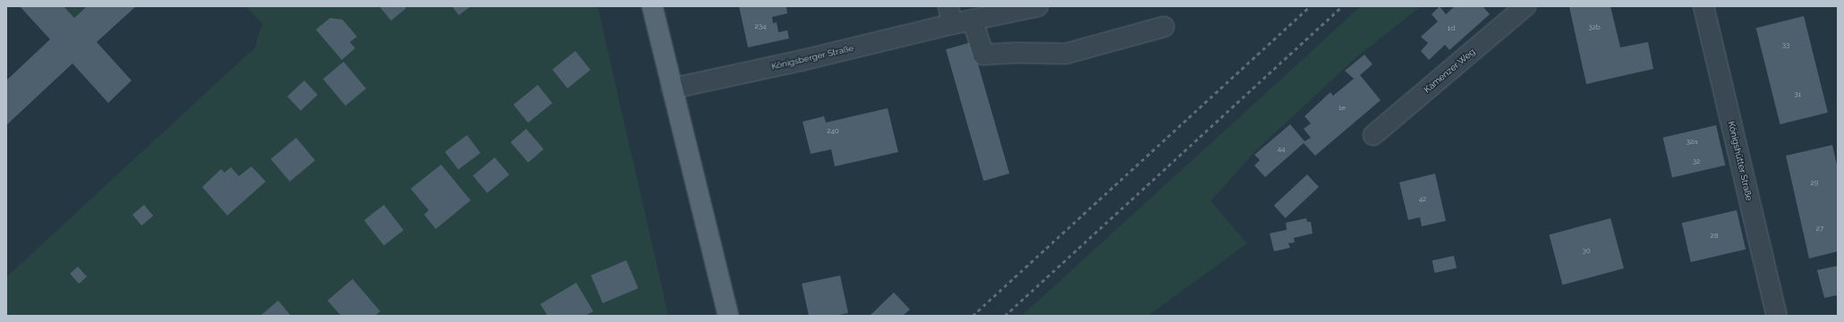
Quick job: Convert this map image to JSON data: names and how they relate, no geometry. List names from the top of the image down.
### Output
{
  "streets": {
    "street": ["Königsberger Straße", "Kamenzer Weg", "Königshütter Straße"]
  },
  "house_numbers": [
    "234",
    "32b",
    "1d",
    "33",
    "31",
    "1e",
    "240",
    "32a",
    "44",
    "32",
    "29",
    "42",
    "27",
    "28",
    "30"
  ]
}
